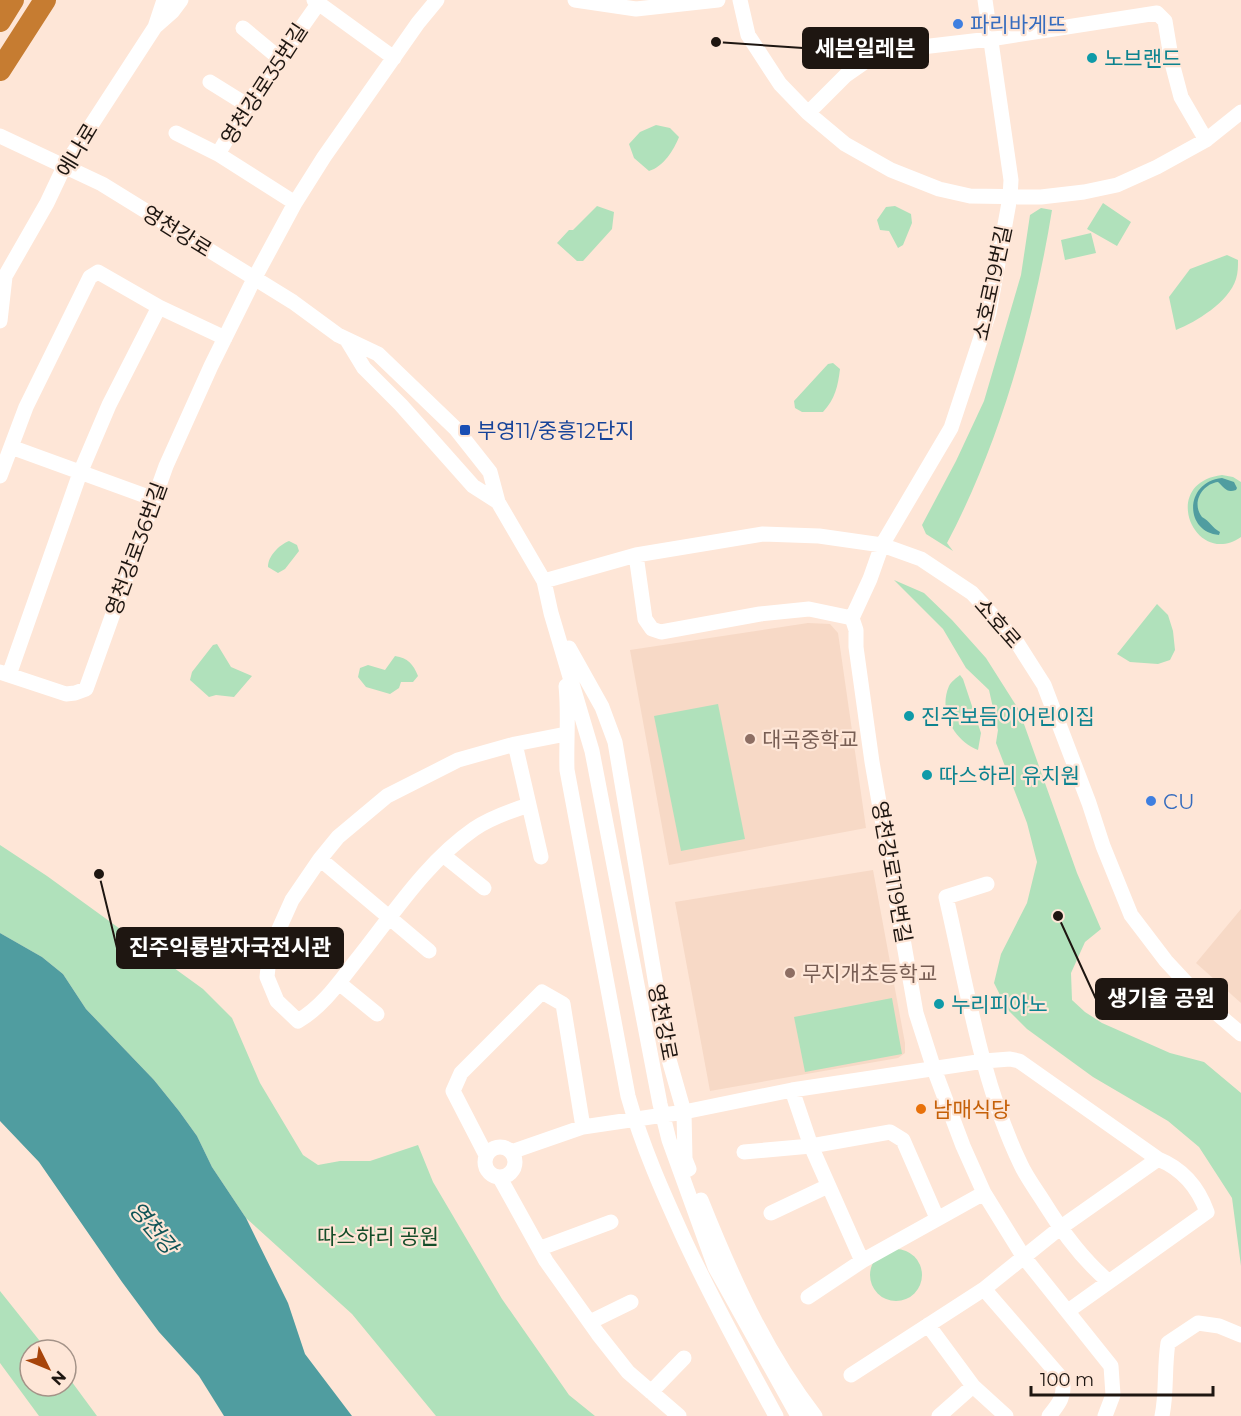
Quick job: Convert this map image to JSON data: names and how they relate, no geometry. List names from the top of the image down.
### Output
{
  "streets": {
    "street": [
      "영천강로35번길",
      "에나로",
      "영천강로",
      "소호로19번길",
      "영천강로36번길",
      "소호로",
      "영천강로119번길"
    ]
  },
  "crossings": [
    ["에나로", "영천강로"],
    ["영천강로", "영천강로36번길"],
    ["영천강로", "소호로"],
    ["소호로19번길", "소호로"]
  ],
  "water": ["영천강"],
  "parks": ["따스하리 공원"],
  "places": {
    "other": [
      "파리바게뜨",
      "세븐일레븐",
      "노브랜드",
      "진주보듬이어린이집",
      "대곡중학교",
      "따스하리 유치원",
      "CU",
      "진주익룡발자국전시관",
      "생기율 공원",
      "무지개초등학교",
      "누리피아노",
      "남매식당"
    ],
    "transit": ["부영11/중흥12단지"]
  },
  "scale_bar": "100 m",
  "north": "bottom right"
}
